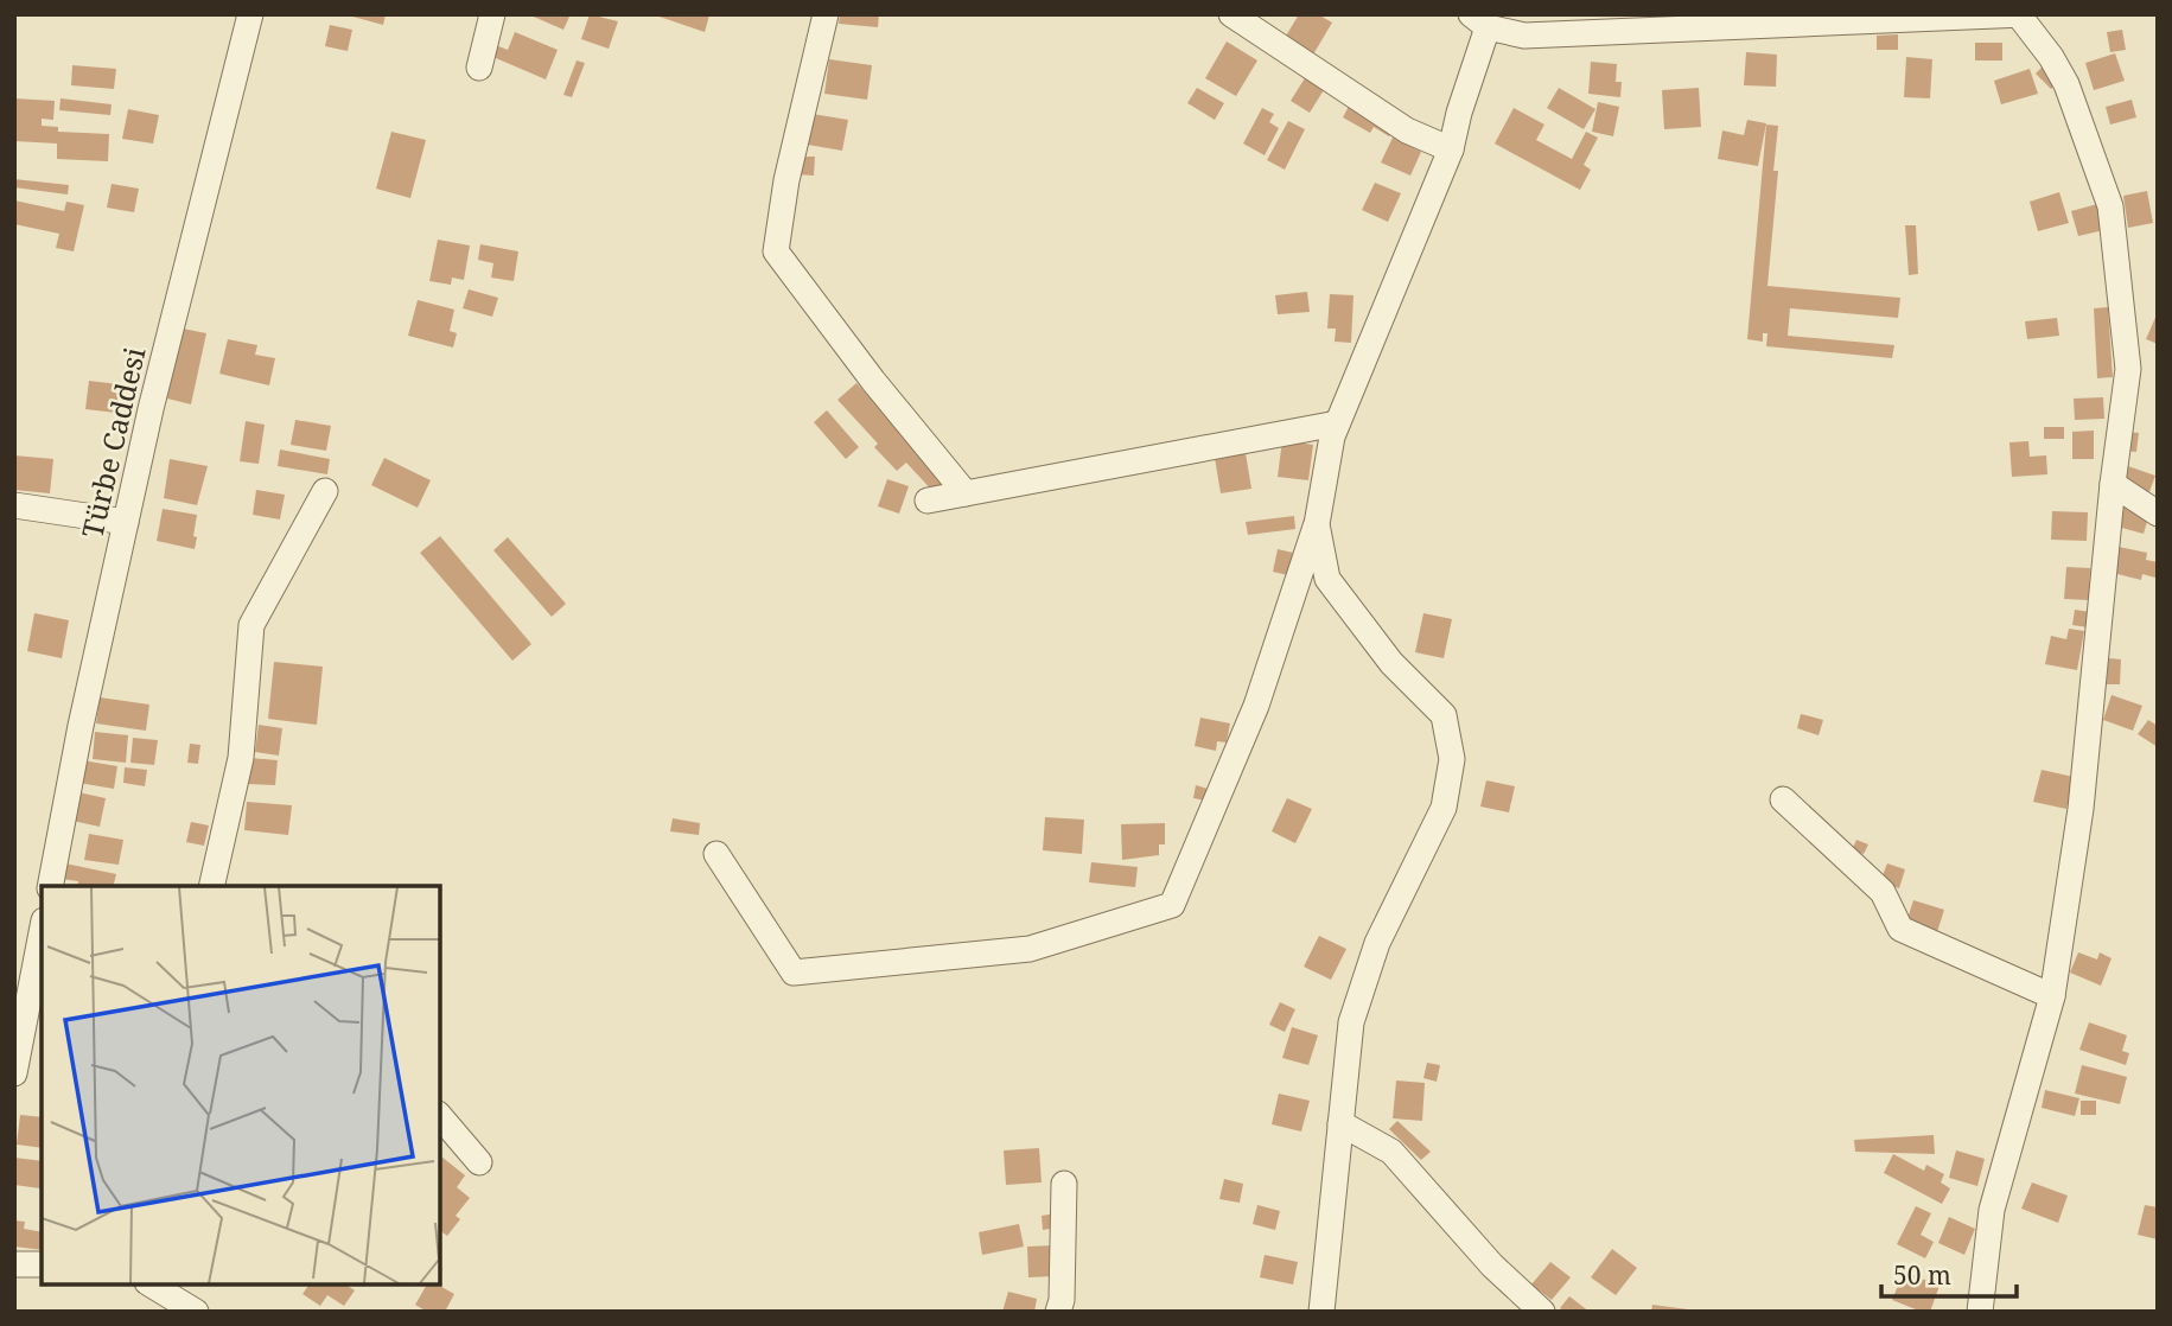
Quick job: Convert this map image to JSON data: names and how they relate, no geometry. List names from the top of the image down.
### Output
{
  "streets": {
    "street": ["Türbe Caddesi"]
  },
  "scale_bar": "50 m"
}
